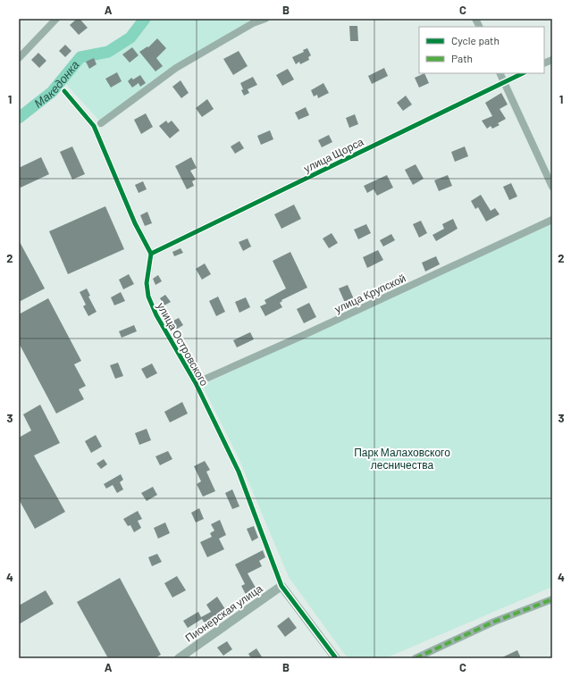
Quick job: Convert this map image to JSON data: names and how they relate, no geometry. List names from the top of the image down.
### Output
{
  "streets": {
    "street": [
      "улица Щорса",
      "улица Крупской",
      "улица Островского",
      "Пионерская улица"
    ]
  },
  "crossings": [
    ["улица Щорса", "улица Островского"],
    ["улица Крупской", "улица Островского"],
    ["улица Островского", "Пионерская улица"]
  ],
  "water": ["Македонка"],
  "parks": ["Парк Малаховского лесничества"],
  "legend": ["Cycle path", "Path"],
  "grid": {
    "columns": ["A", "B", "C"],
    "rows": [
      "1",
      "2",
      "3",
      "4"
    ]
  }
}
